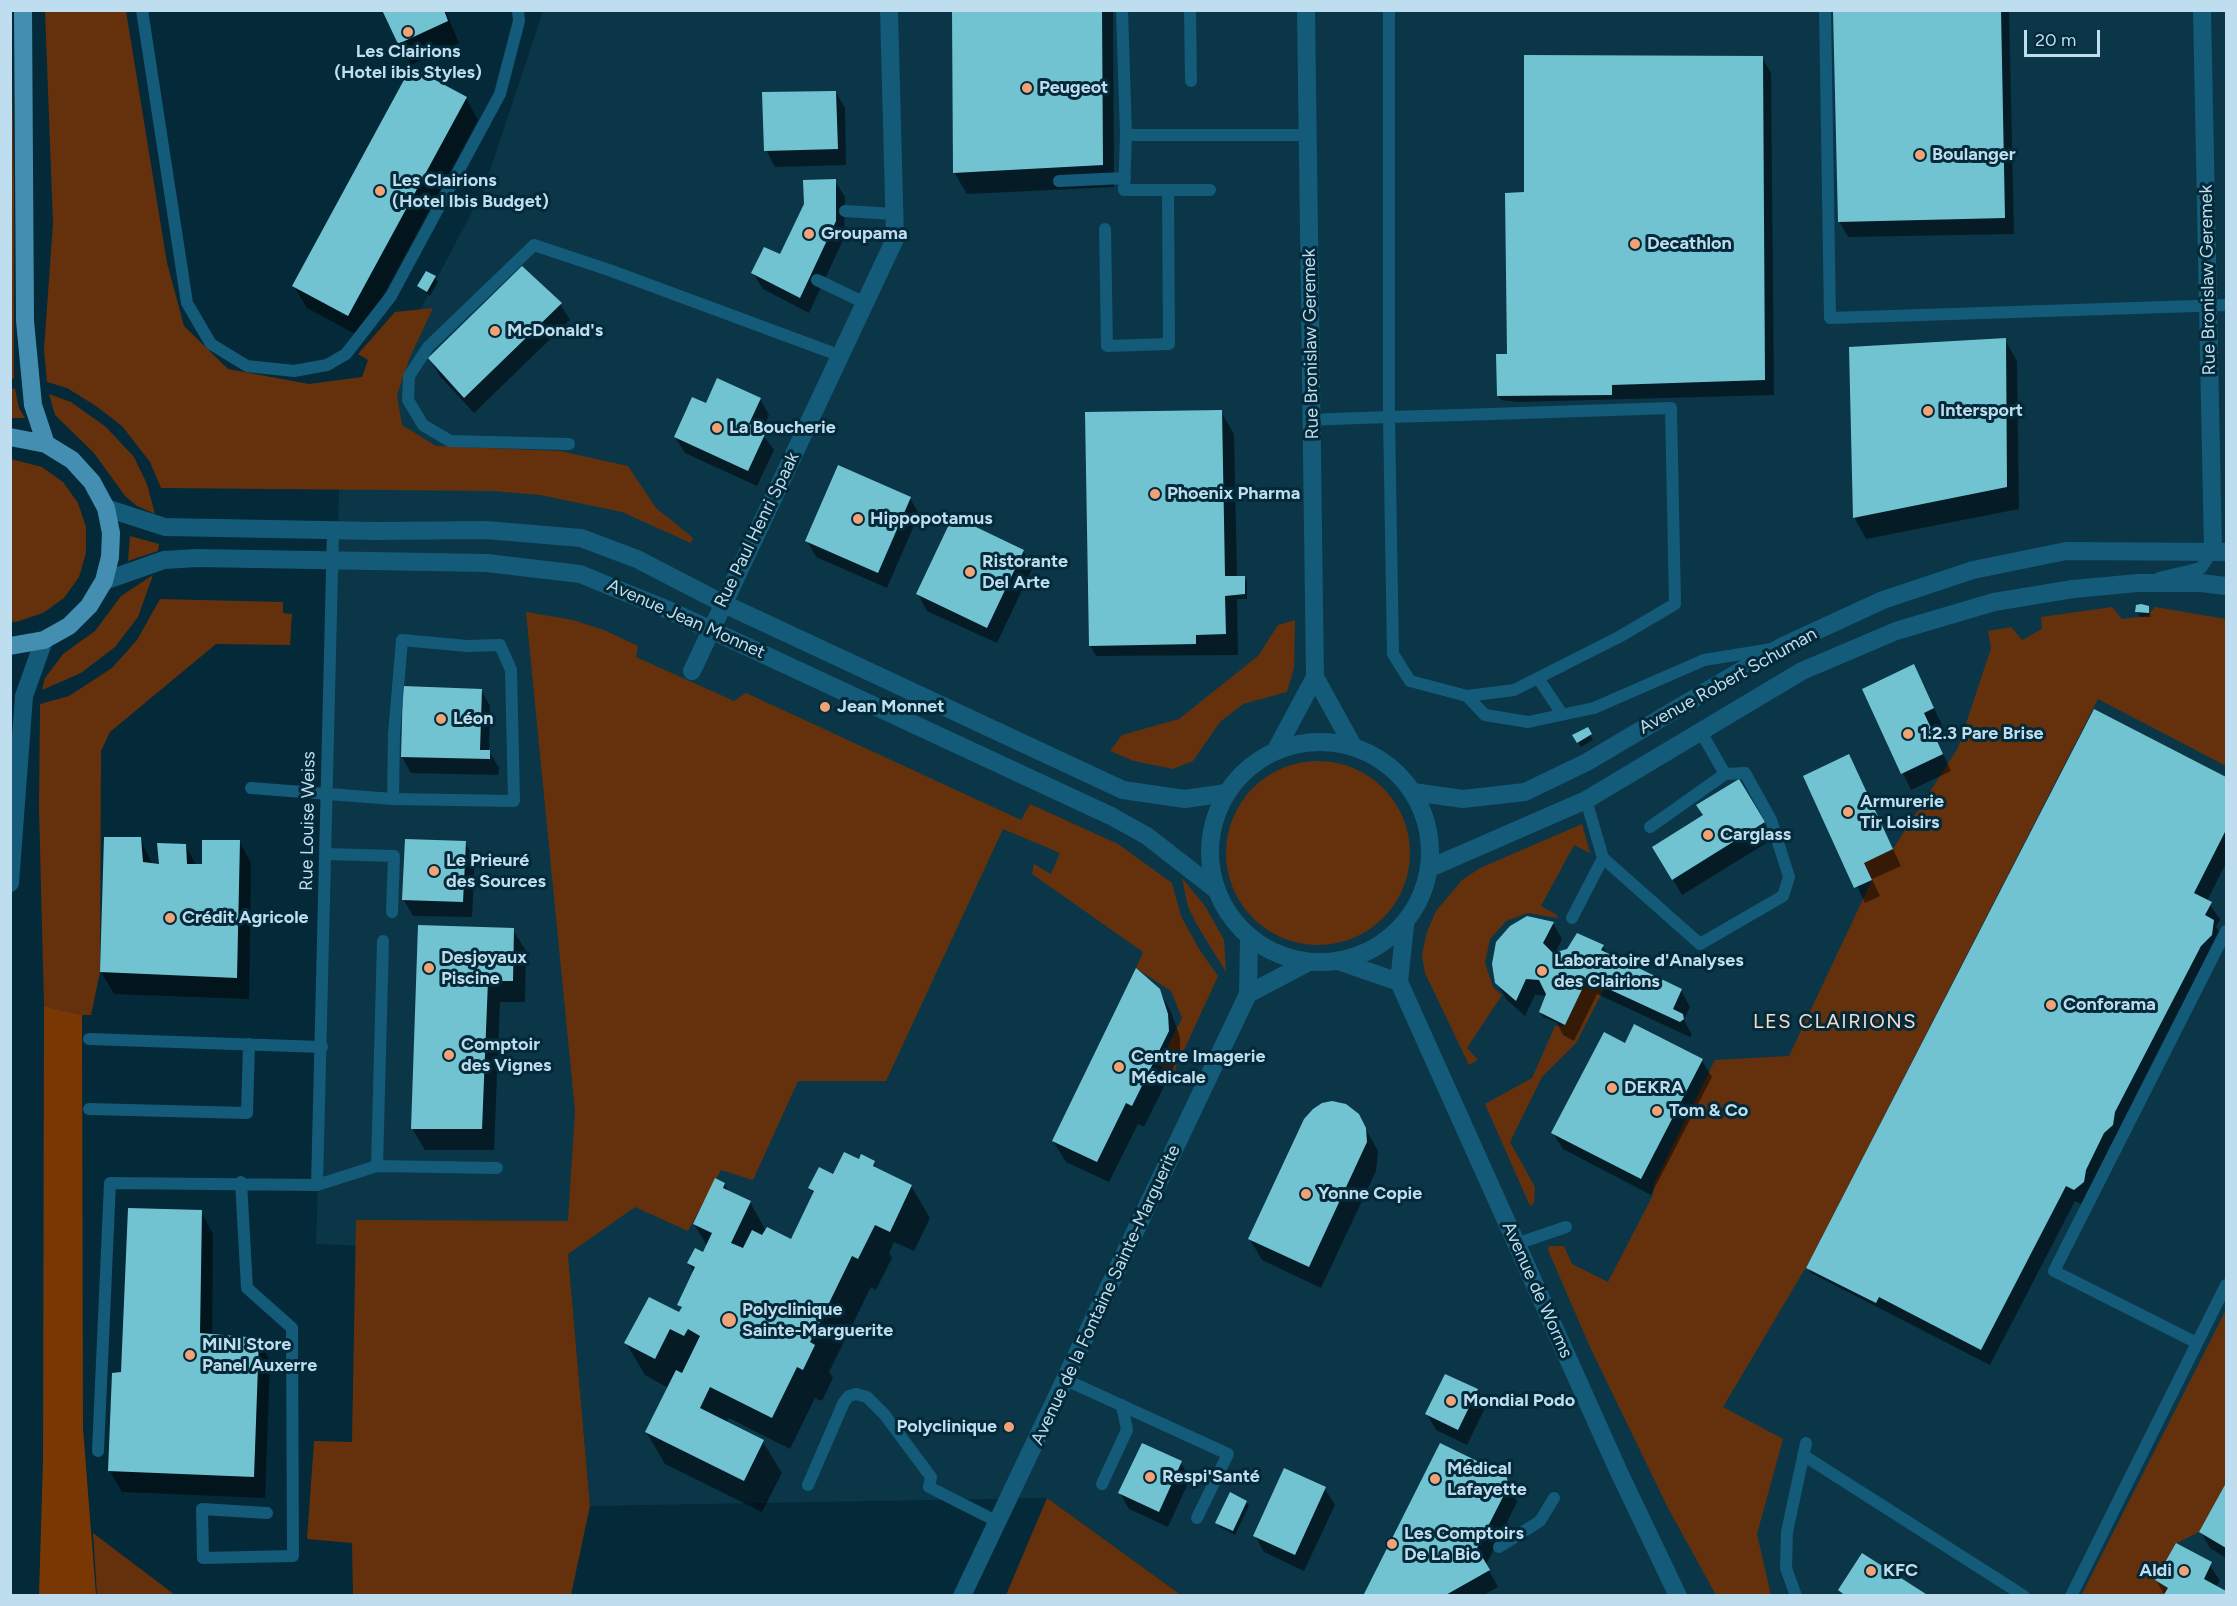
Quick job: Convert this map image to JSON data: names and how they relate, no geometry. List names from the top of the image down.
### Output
{
  "streets": {
    "street": [
      "Rue Bronislaw Geremek",
      "Rue Paul Henri Spaak",
      "Avenue Jean Monnet",
      "Avenue Robert Schuman",
      "Avenue de Worms",
      "Avenue de la Fontaine Sainte-Marguerite"
    ],
    "lane": ["Rue Louise Weiss"]
  },
  "crossings": [
    ["Rue Bronislaw Geremek", "Avenue Robert Schuman"],
    ["Rue Paul Henri Spaak", "Avenue Jean Monnet"],
    ["Avenue Jean Monnet", "Rue Louise Weiss"]
  ],
  "districts": ["LES CLAIRIONS"],
  "places": [
    "Les Clairions (Hotel ibis Styles)",
    "Peugeot",
    "Boulanger",
    "Les Clairions (Hotel Ibis Budget)",
    "Groupama",
    "Decathlon",
    "McDonald's",
    "Intersport",
    "La Boucherie",
    "Phoenix Pharma",
    "Hippopotamus",
    "Ristorante Del Arte",
    "Jean Monnet",
    "Léon",
    "1.2.3 Pare Brise",
    "Armurerie Tir Loisirs",
    "Carglass",
    "Le Prieuré des Sources",
    "Crédit Agricole",
    "Desjoyaux Piscine",
    "Laboratoire d'Analyses des Clairions",
    "Conforama",
    "Comptoir des Vignes",
    "Centre Imagerie Médicale",
    "DEKRA",
    "Tom & Co",
    "Yonne Copie",
    "Polyclinique Sainte-Marguerite",
    "MINI Store Panel Auxerre",
    "Mondial Podo",
    "Polyclinique",
    "Respi'Santé",
    "Médical Lafayette",
    "Les Comptoirs De La Bio",
    "KFC",
    "Aldi"
  ],
  "scale_bar": "20 m"
}
